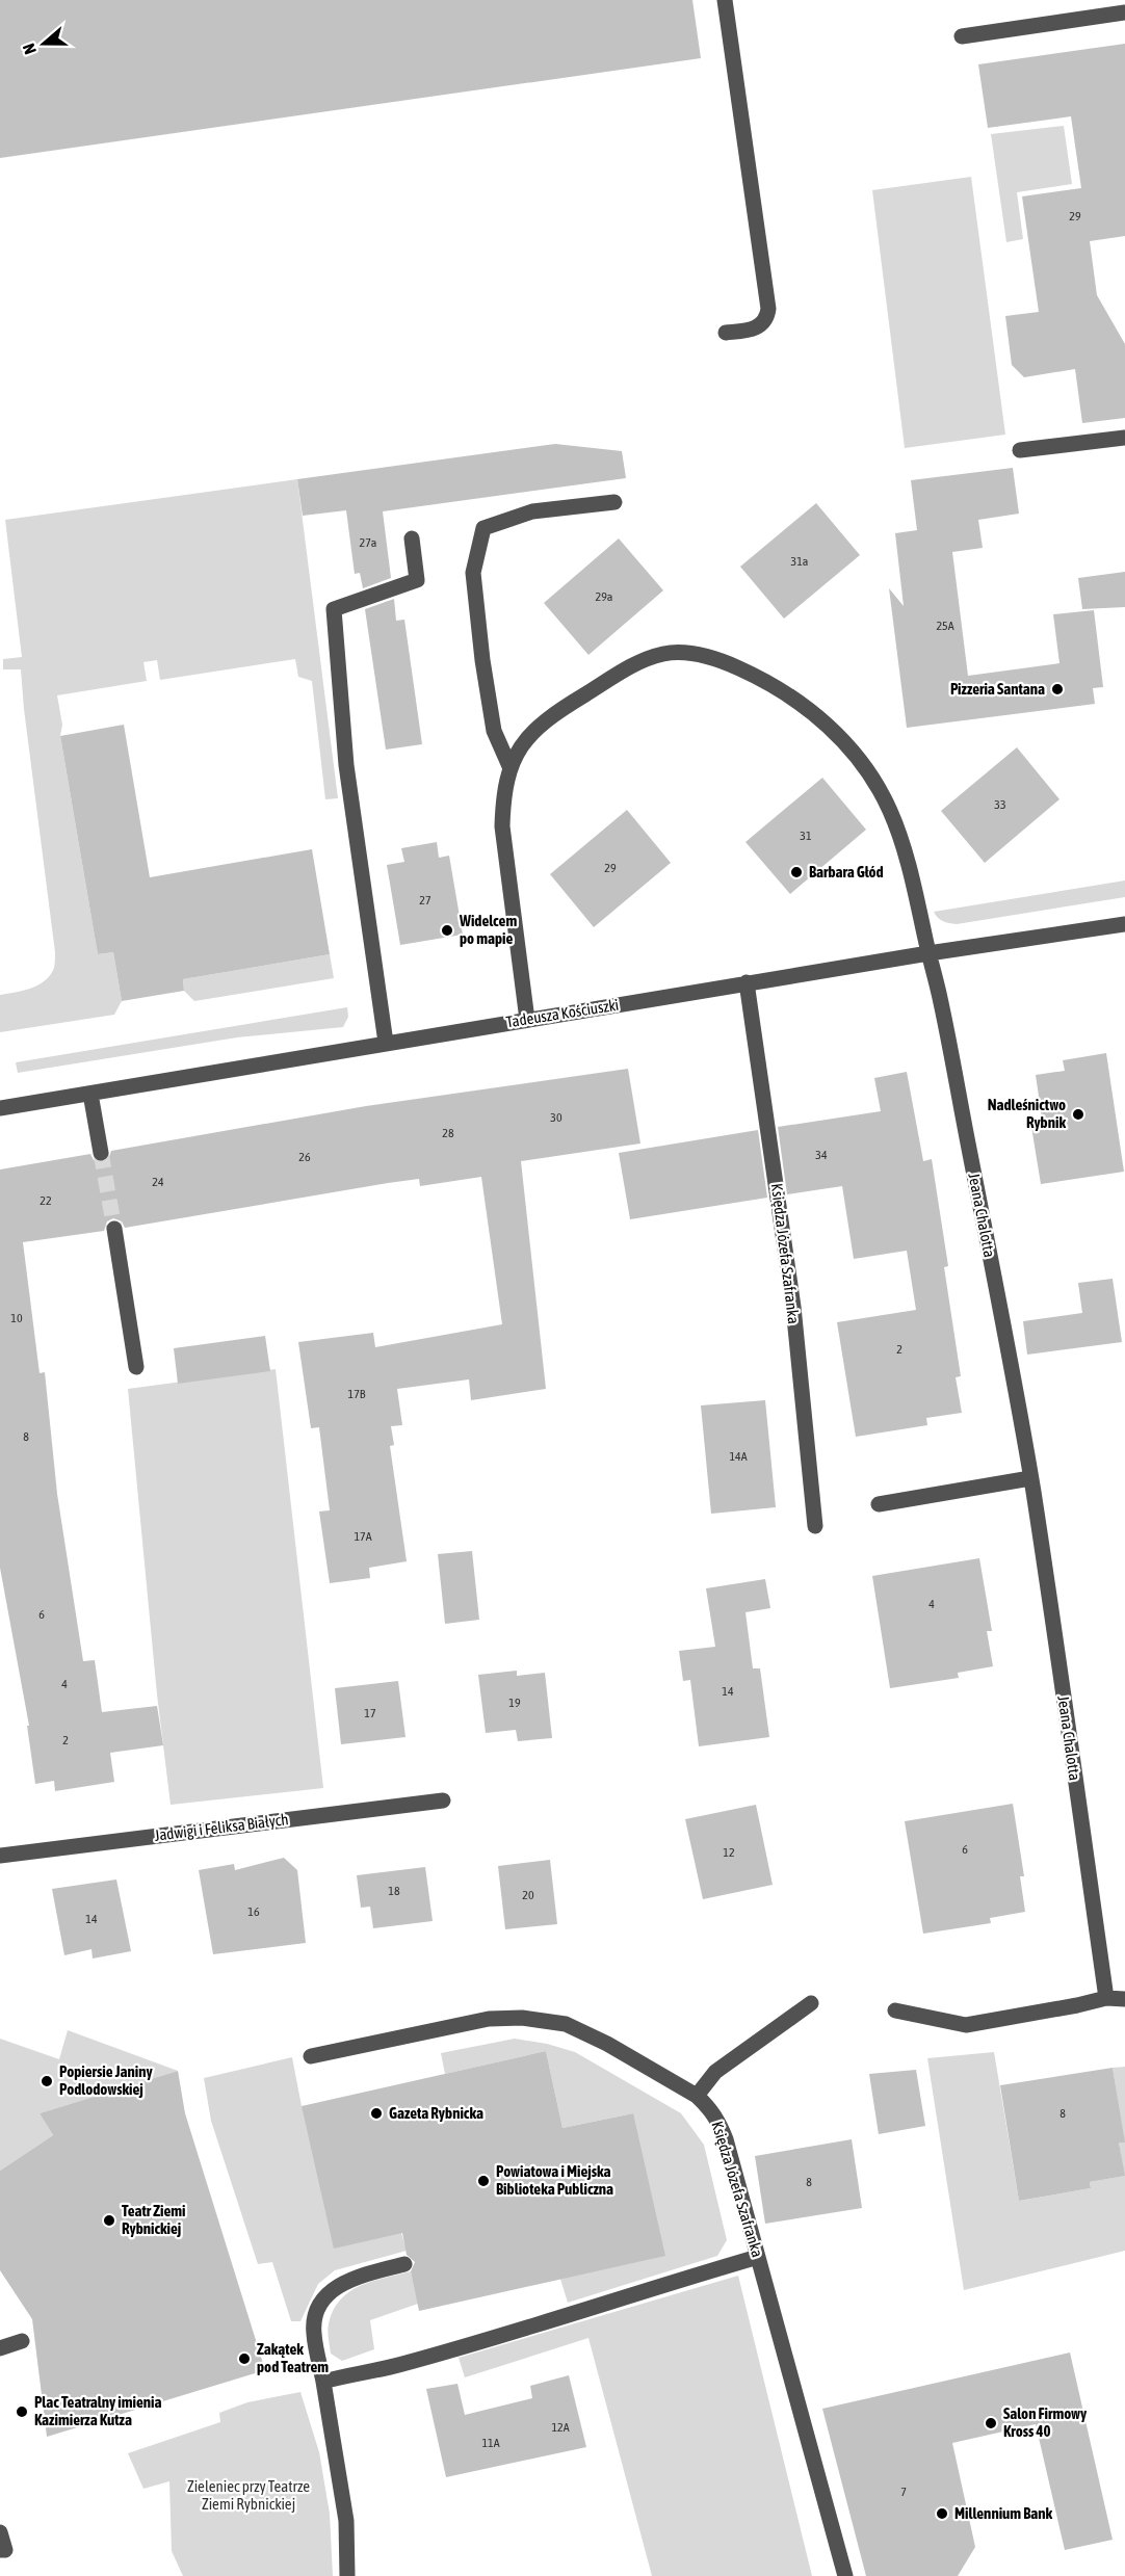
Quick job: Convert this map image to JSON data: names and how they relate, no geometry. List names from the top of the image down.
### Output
{
  "streets": {
    "street": [
      "Tadeusza Kościuszki",
      "Jeana Chalotta",
      "Księdza Józefa Szafranka",
      "Jadwigi i Feliksa Białych"
    ]
  },
  "crossings": [
    ["Tadeusza Kościuszki", "Jeana Chalotta"],
    ["Tadeusza Kościuszki", "Księdza Józefa Szafranka"]
  ],
  "parks": ["Zieleniec przy Teatrze Ziemi Rybnickiej"],
  "places": [
    "Pizzeria Santana",
    "Barbara Głód",
    "Widelcem po mapie",
    "Nadleśnictwo Rybnik",
    "Popiersie Janiny Podlodowskiej",
    "Gazeta Rybnicka",
    "Powiatowa i Miejska Biblioteka Publiczna",
    "Teatr Ziemi Rybnickiej",
    "Zakątek pod Teatrem",
    "Plac Teatralny imienia Kazimierza Kutza",
    "Salon Firmowy Kross 40",
    "Millennium Bank"
  ],
  "house_numbers": [
    "29",
    "27a",
    "31a",
    "29a",
    "25A",
    "33",
    "31",
    "29",
    "27",
    "30",
    "28",
    "34",
    "26",
    "24",
    "22",
    "10",
    "2",
    "17B",
    "8",
    "14A",
    "17A",
    "4",
    "6",
    "4",
    "14",
    "19",
    "17",
    "2",
    "6",
    "12",
    "18",
    "20",
    "16",
    "14",
    "8",
    "8",
    "12A",
    "11A",
    "7"
  ],
  "north": "left"
}
